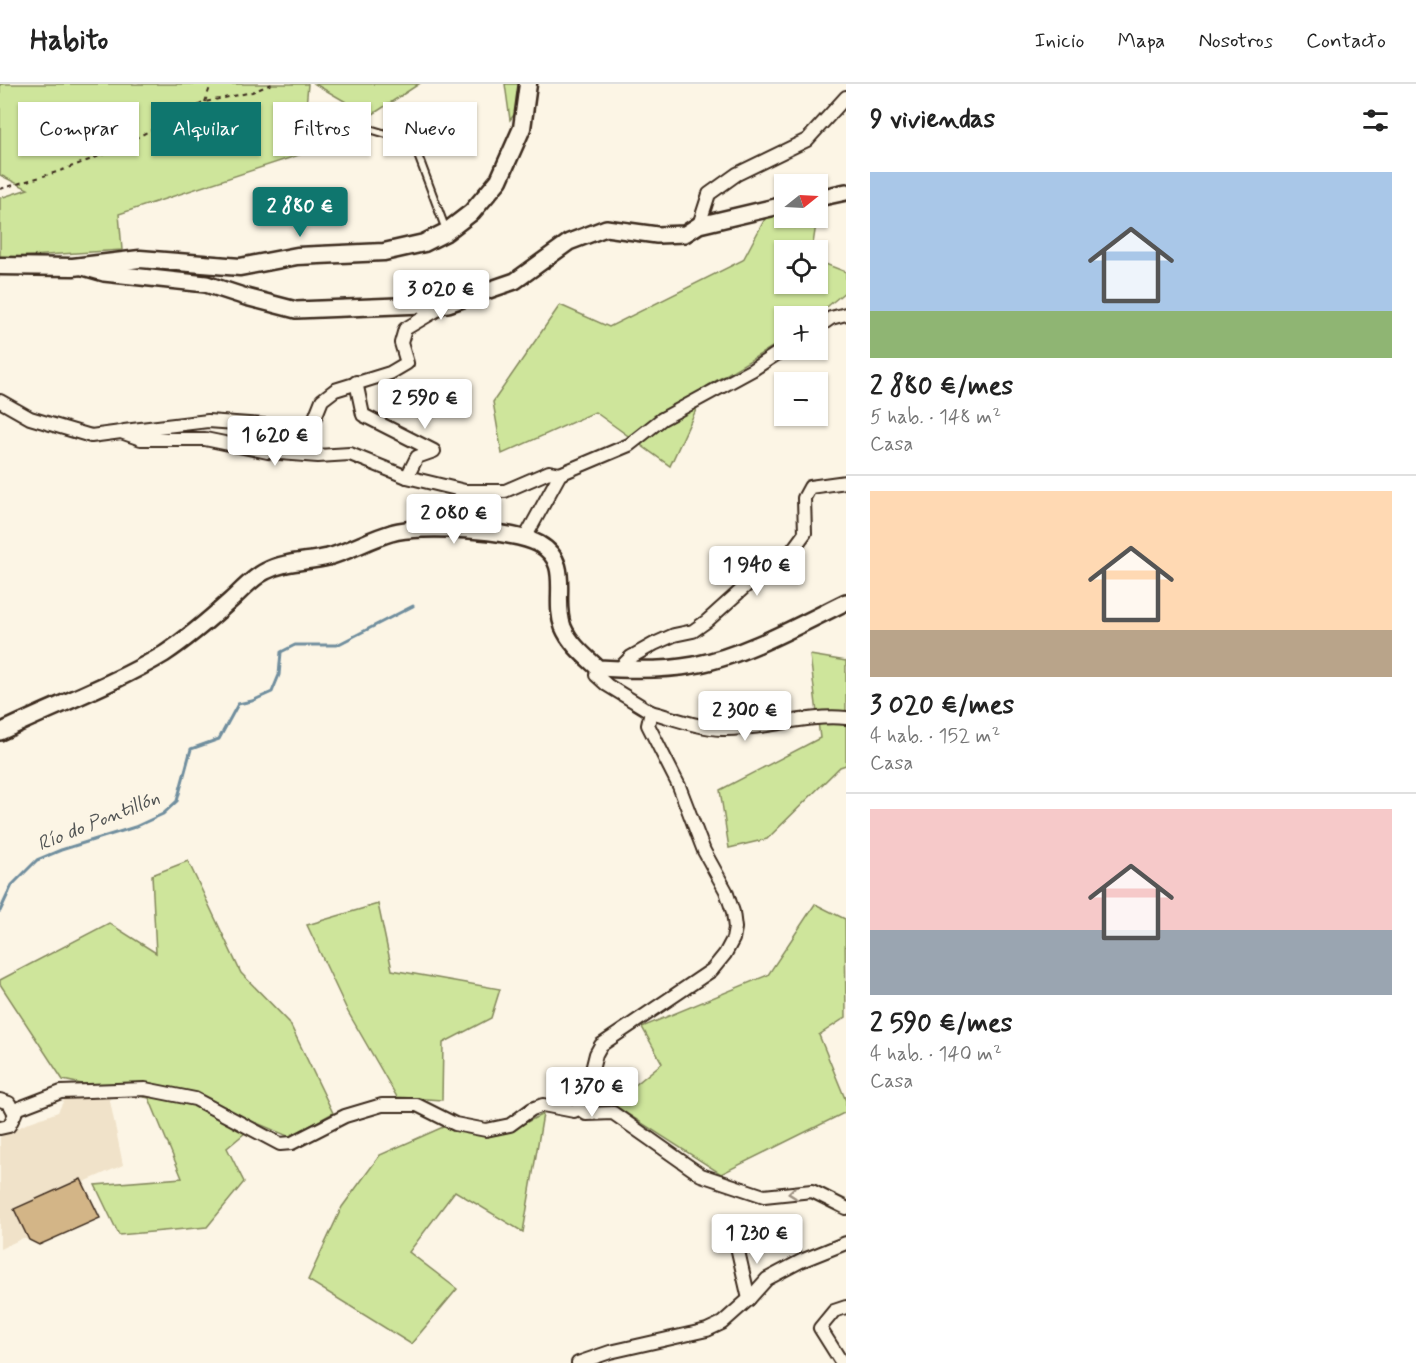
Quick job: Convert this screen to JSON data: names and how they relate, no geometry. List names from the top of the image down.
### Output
{
  "water": ["Río do Pontillón"],
  "north": "right",
  "page": {
    "header": "Habito",
    "nav": [
      "Inicio",
      "Mapa",
      "Nosotros",
      "Contacto"
    ],
    "heading": "9 viviendas",
    "chip": [
      "Comprar",
      "Alquilar",
      "Filtros",
      "Nuevo"
    ],
    "list": [
      {
        "name": "2 880 €/mes",
        "note": "5 hab. · 148 m² · Casa"
      },
      {
        "name": "3 020 €/mes",
        "note": "4 hab. · 152 m² · Casa"
      },
      {
        "name": "2 590 €/mes",
        "note": "4 hab. · 140 m² · Casa"
      }
    ],
    "map_buttons": ["+", "−"],
    "price": [
      "2 880 €",
      "3 020 €",
      "2 590 €",
      "1 620 €",
      "2 080 €",
      "1 940 €",
      "2 300 €",
      "1 370 €",
      "1 230 €"
    ]
  }
}
